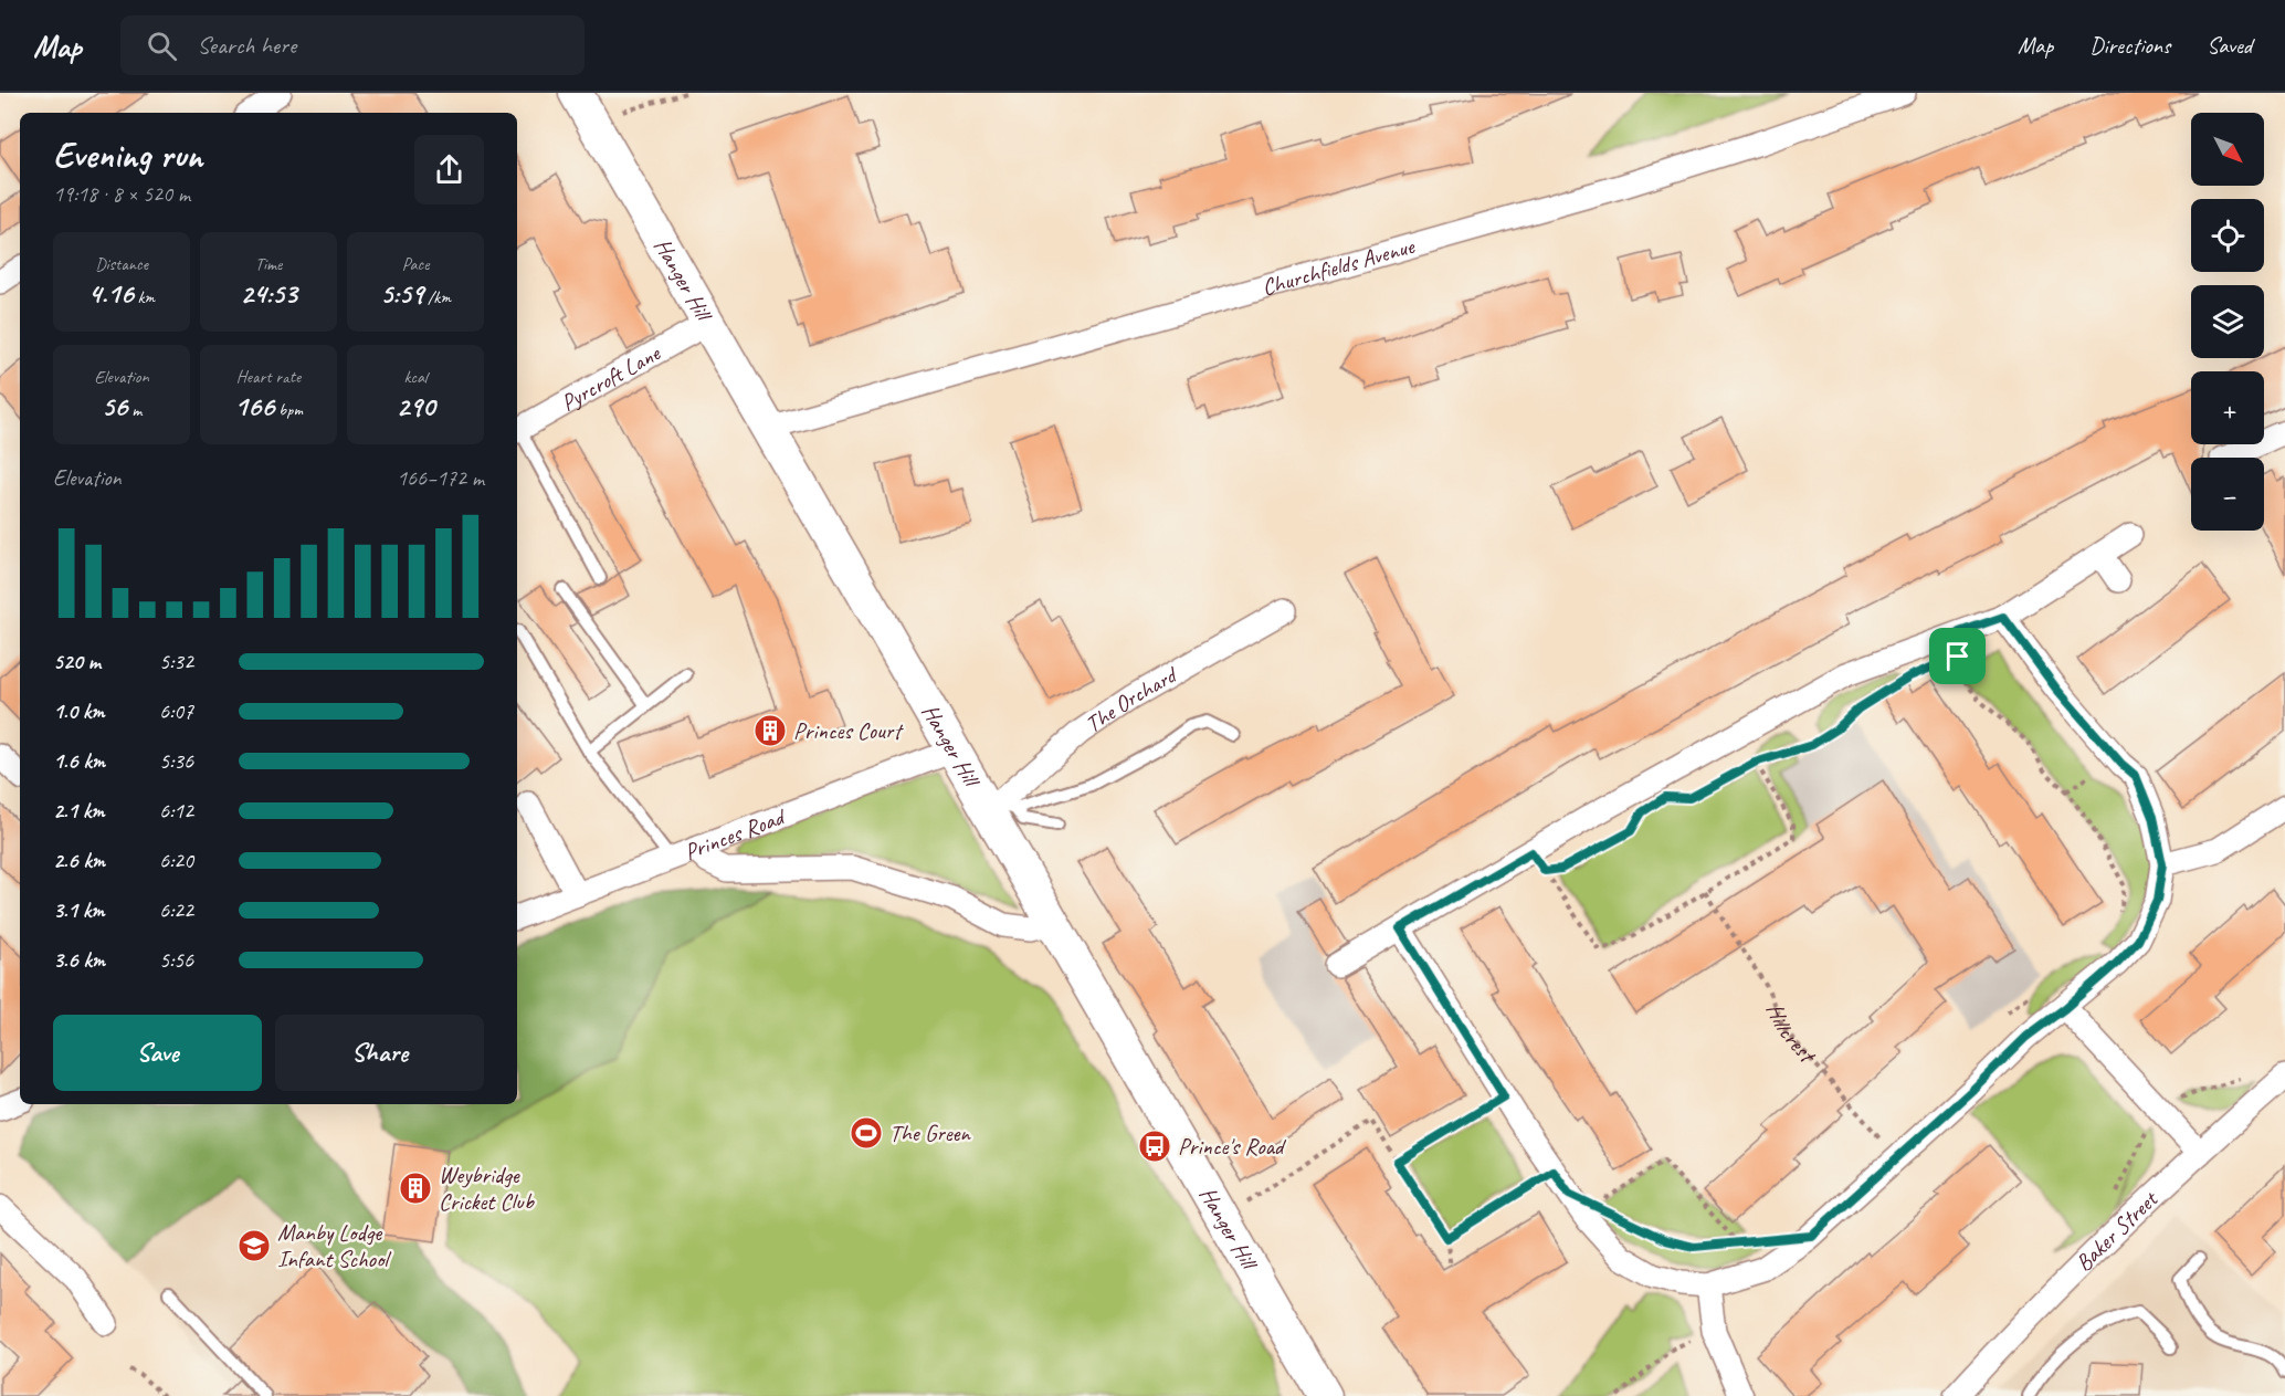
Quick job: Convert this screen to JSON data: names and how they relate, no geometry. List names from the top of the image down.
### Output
{
  "streets": {
    "main road": ["Hanger Hill"],
    "street": [
      "Churchfields Avenue",
      "Pyrcroft Lane",
      "The Orchard",
      "Princes Road",
      "Baker Street"
    ],
    "path": ["Hillcrest"]
  },
  "crossings": [
    ["Churchfields Avenue", "Hanger Hill"],
    ["Hanger Hill", "Pyrcroft Lane"],
    ["Hanger Hill", "The Orchard"],
    ["Hanger Hill", "Princes Road"]
  ],
  "places": {
    "building": ["Princes Court", "Weybridge Cricket Club"],
    "sports": ["The Green"],
    "bus stop": ["Prince's Road"],
    "school or university": ["Manby Lodge Infant School"]
  },
  "north": "bottom right",
  "page": {
    "header": "Map",
    "search": "Search here",
    "nav": ["Map", "Directions", "Saved"],
    "map_buttons": ["+", "−"],
    "heading": ["Evening run", "19:18 · 8 × 520 m"],
    "stats": [
      ["Distance", "4.16 km"],
      ["Time", "24:53"],
      ["Pace", "5:59 /km"],
      ["Elevation", "56 m"],
      ["Heart rate", "166 bpm"],
      ["kcal", "290"]
    ],
    "chart": ["Elevation", "166–172 m"],
    "list": [
      {
        "name": "520 m",
        "note": "5:32"
      },
      {
        "name": "1.0 km",
        "note": "6:07"
      },
      {
        "name": "1.6 km",
        "note": "5:36"
      },
      {
        "name": "2.1 km",
        "note": "6:12"
      },
      {
        "name": "2.6 km",
        "note": "6:20"
      },
      {
        "name": "3.1 km",
        "note": "6:22"
      },
      {
        "name": "3.6 km",
        "note": "5:56"
      }
    ],
    "buttons": ["Save", "Share"]
  }
}
